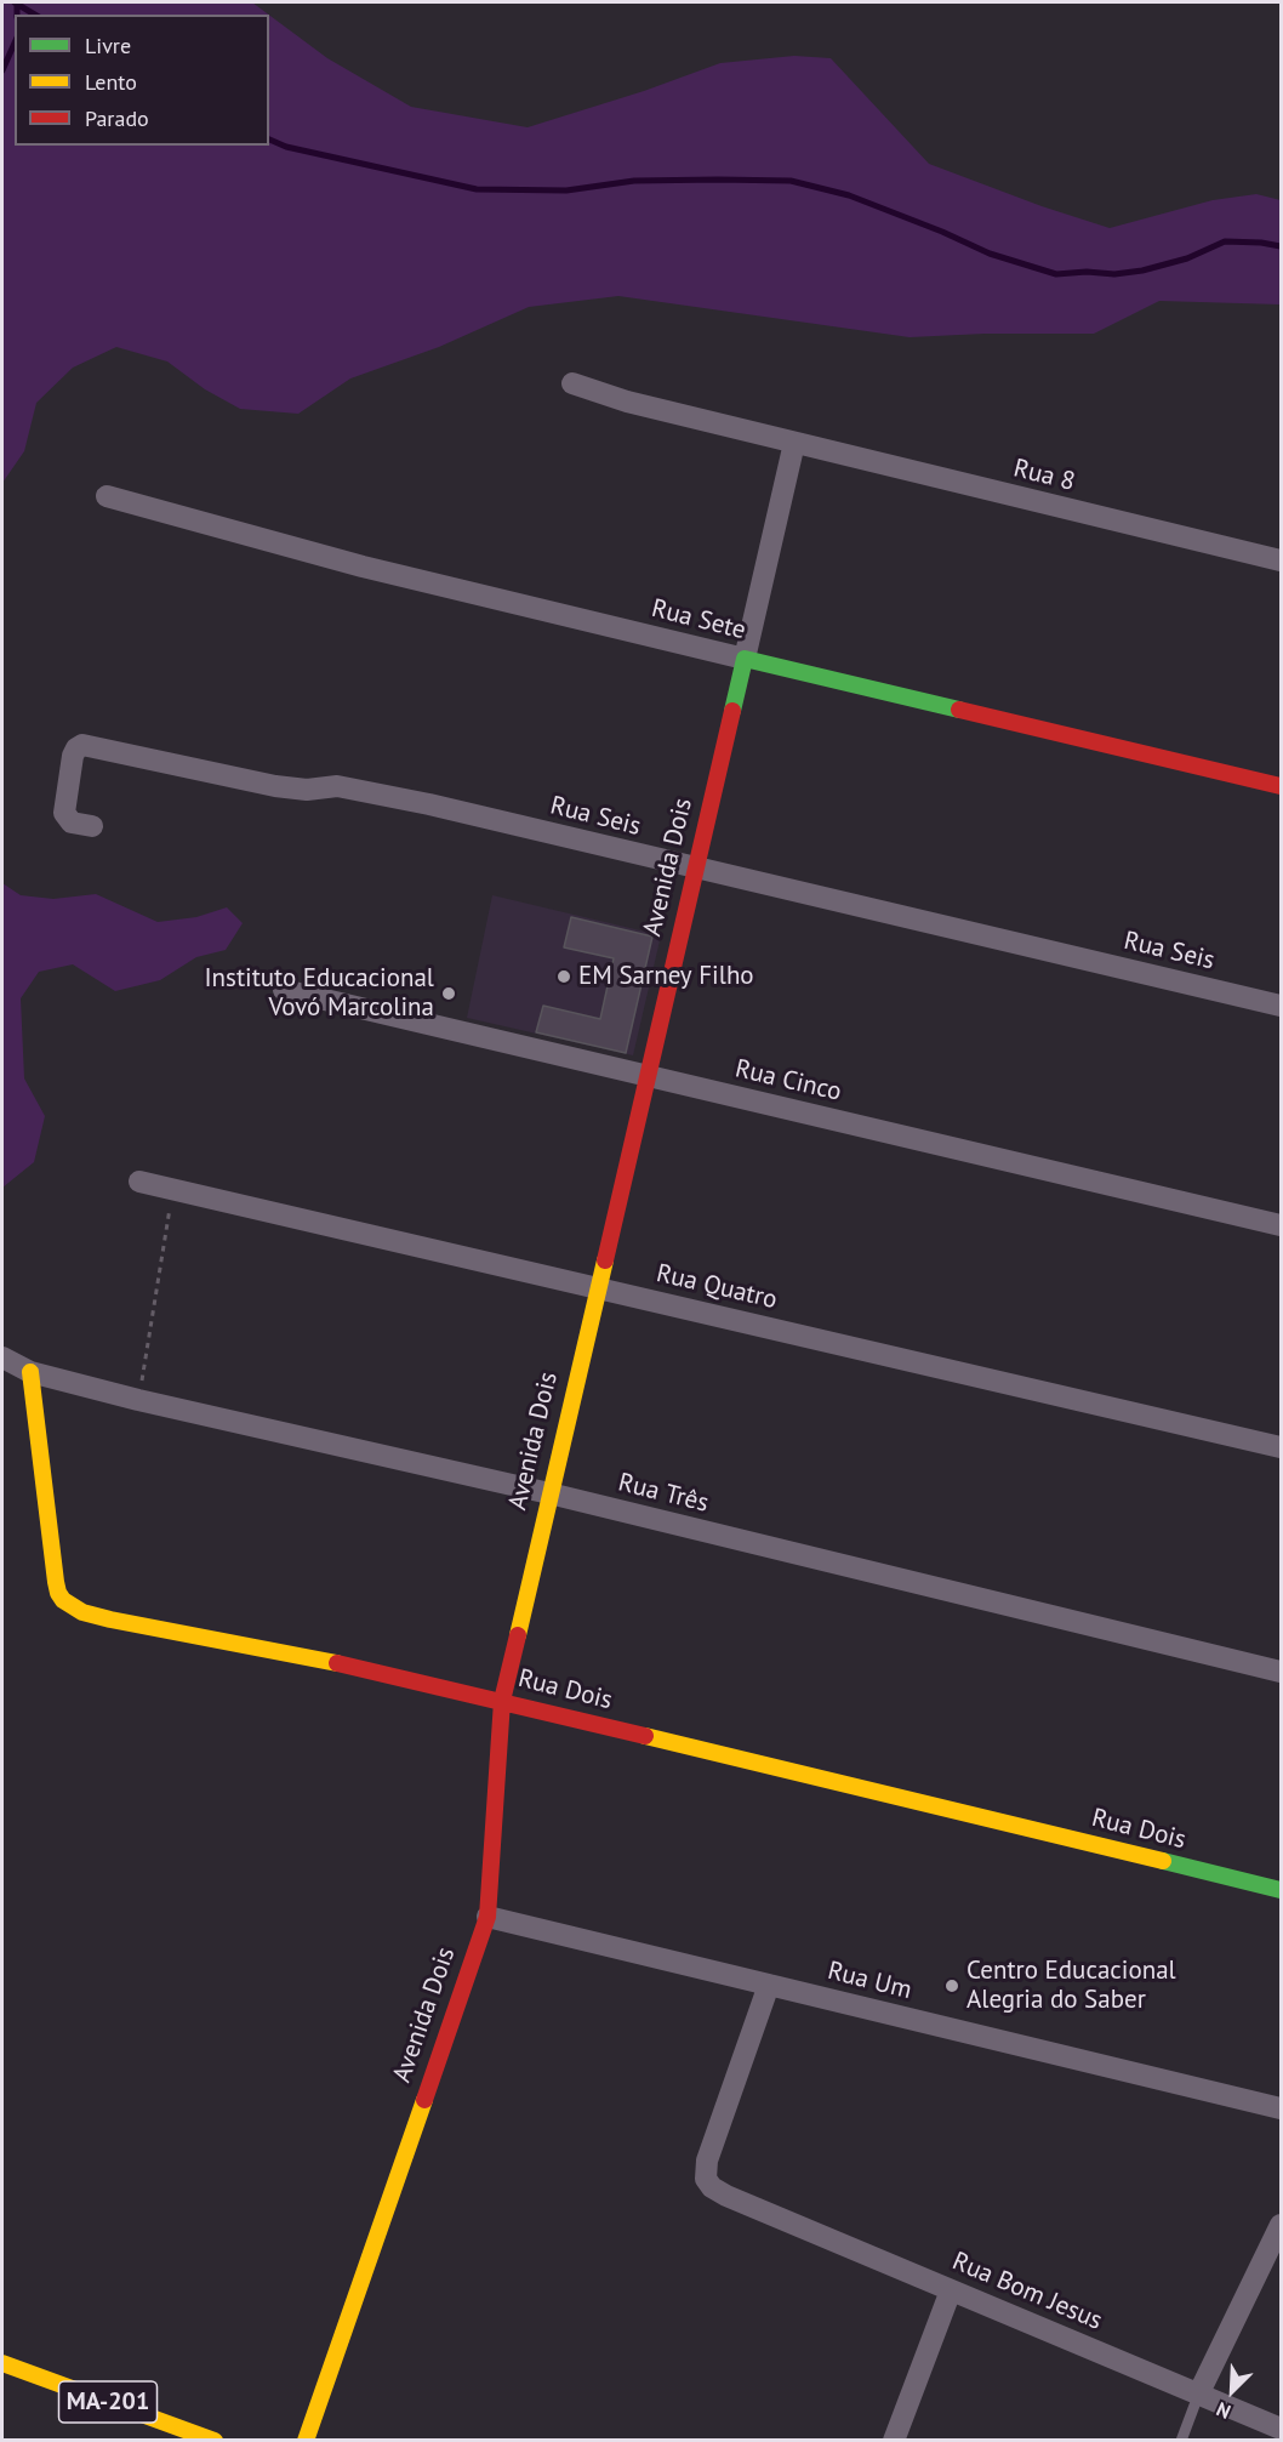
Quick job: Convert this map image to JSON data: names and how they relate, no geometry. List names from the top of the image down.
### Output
{
  "streets": {
    "street": [
      "Rua 8",
      "Rua Sete",
      "Rua Seis",
      "Avenida Dois",
      "Rua Cinco",
      "Rua Quatro",
      "Rua Três",
      "Rua Dois",
      "Rua Um",
      "Rua Bom Jesus",
      "MA-201"
    ]
  },
  "crossings": [
    ["Rua 8", "Avenida Dois"],
    ["Rua Sete", "Avenida Dois"],
    ["Rua Seis", "Avenida Dois"],
    ["Avenida Dois", "Rua Cinco"],
    ["Avenida Dois", "Rua Quatro"],
    ["Avenida Dois", "Rua Três"],
    ["Avenida Dois", "Rua Dois"],
    ["Avenida Dois", "Rua Um"],
    ["Rua Três", "Rua Dois"],
    ["Rua Um", "Rua Bom Jesus"]
  ],
  "places": ["EM Sarney Filho", "Instituto Educacional Vovó Marcolina", "Centro Educacional Alegria do Saber"],
  "legend": ["Livre", "Lento", "Parado"],
  "north": "bottom left"
}
